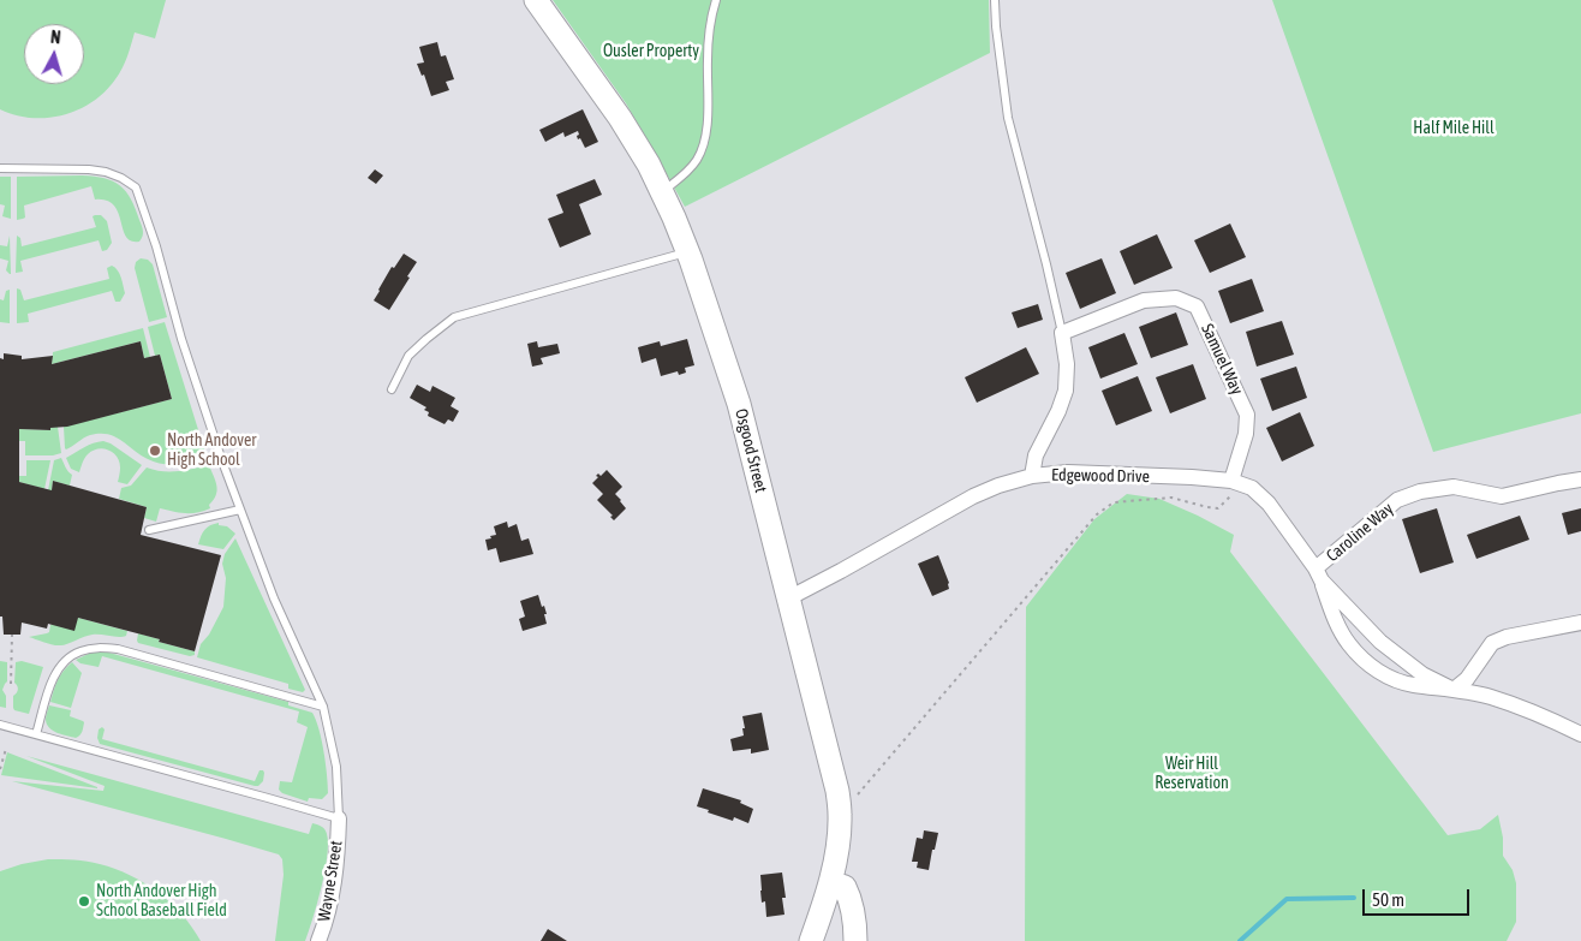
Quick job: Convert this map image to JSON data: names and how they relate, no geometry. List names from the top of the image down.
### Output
{
  "streets": {
    "street": [
      "Samuel Way",
      "Osgood Street",
      "Edgewood Drive",
      "Caroline Way",
      "Wayne Street"
    ]
  },
  "crossings": [
    ["Samuel Way", "Edgewood Drive"],
    ["Osgood Street", "Edgewood Drive"],
    ["Edgewood Drive", "Caroline Way"]
  ],
  "parks": ["Ousler Property", "Half Mile Hill", "Weir Hill Reservation"],
  "places": ["North Andover High School", "North Andover High School Baseball Field"],
  "scale_bar": "50 m",
  "north": "top"
}
